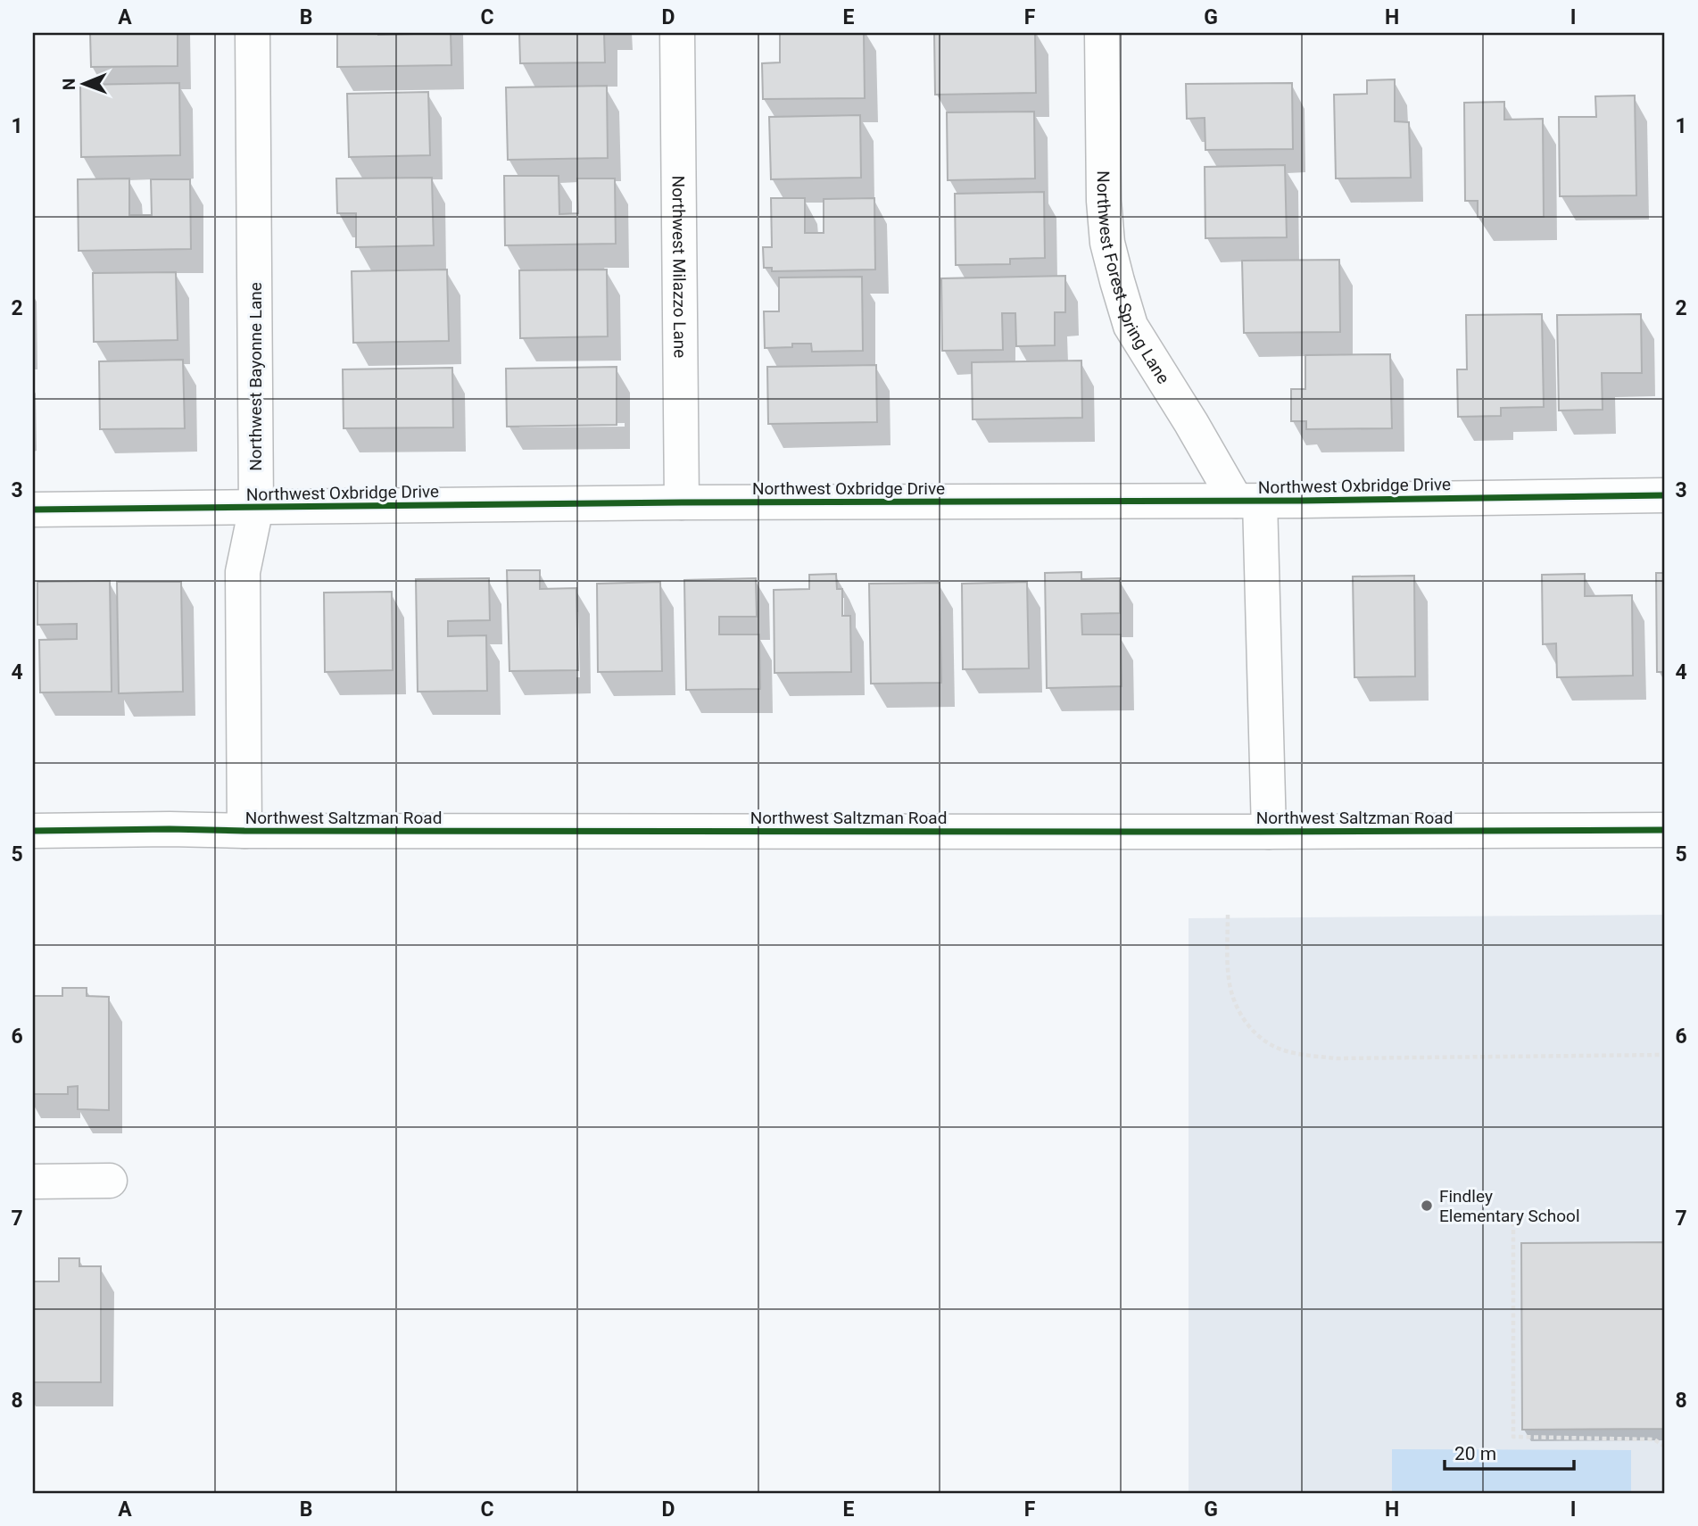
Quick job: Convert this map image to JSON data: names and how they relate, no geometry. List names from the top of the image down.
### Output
{
  "streets": {
    "street": [
      "Northwest Milazzo Lane",
      "Northwest Forest Spring Lane",
      "Northwest Bayonne Lane",
      "Northwest Oxbridge Drive",
      "Northwest Saltzman Road"
    ]
  },
  "crossings": [
    ["Northwest Milazzo Lane", "Northwest Oxbridge Drive"],
    ["Northwest Forest Spring Lane", "Northwest Oxbridge Drive"],
    ["Northwest Forest Spring Lane", "Northwest Saltzman Road"],
    ["Northwest Bayonne Lane", "Northwest Oxbridge Drive"],
    ["Northwest Bayonne Lane", "Northwest Saltzman Road"]
  ],
  "places": ["Findley Elementary School"],
  "scale_bar": "20 m",
  "north": "left",
  "grid": {
    "columns": [
      "A",
      "B",
      "C",
      "D",
      "E",
      "F",
      "G",
      "H",
      "I"
    ],
    "rows": [
      "1",
      "2",
      "3",
      "4",
      "5",
      "6",
      "7",
      "8"
    ]
  }
}
